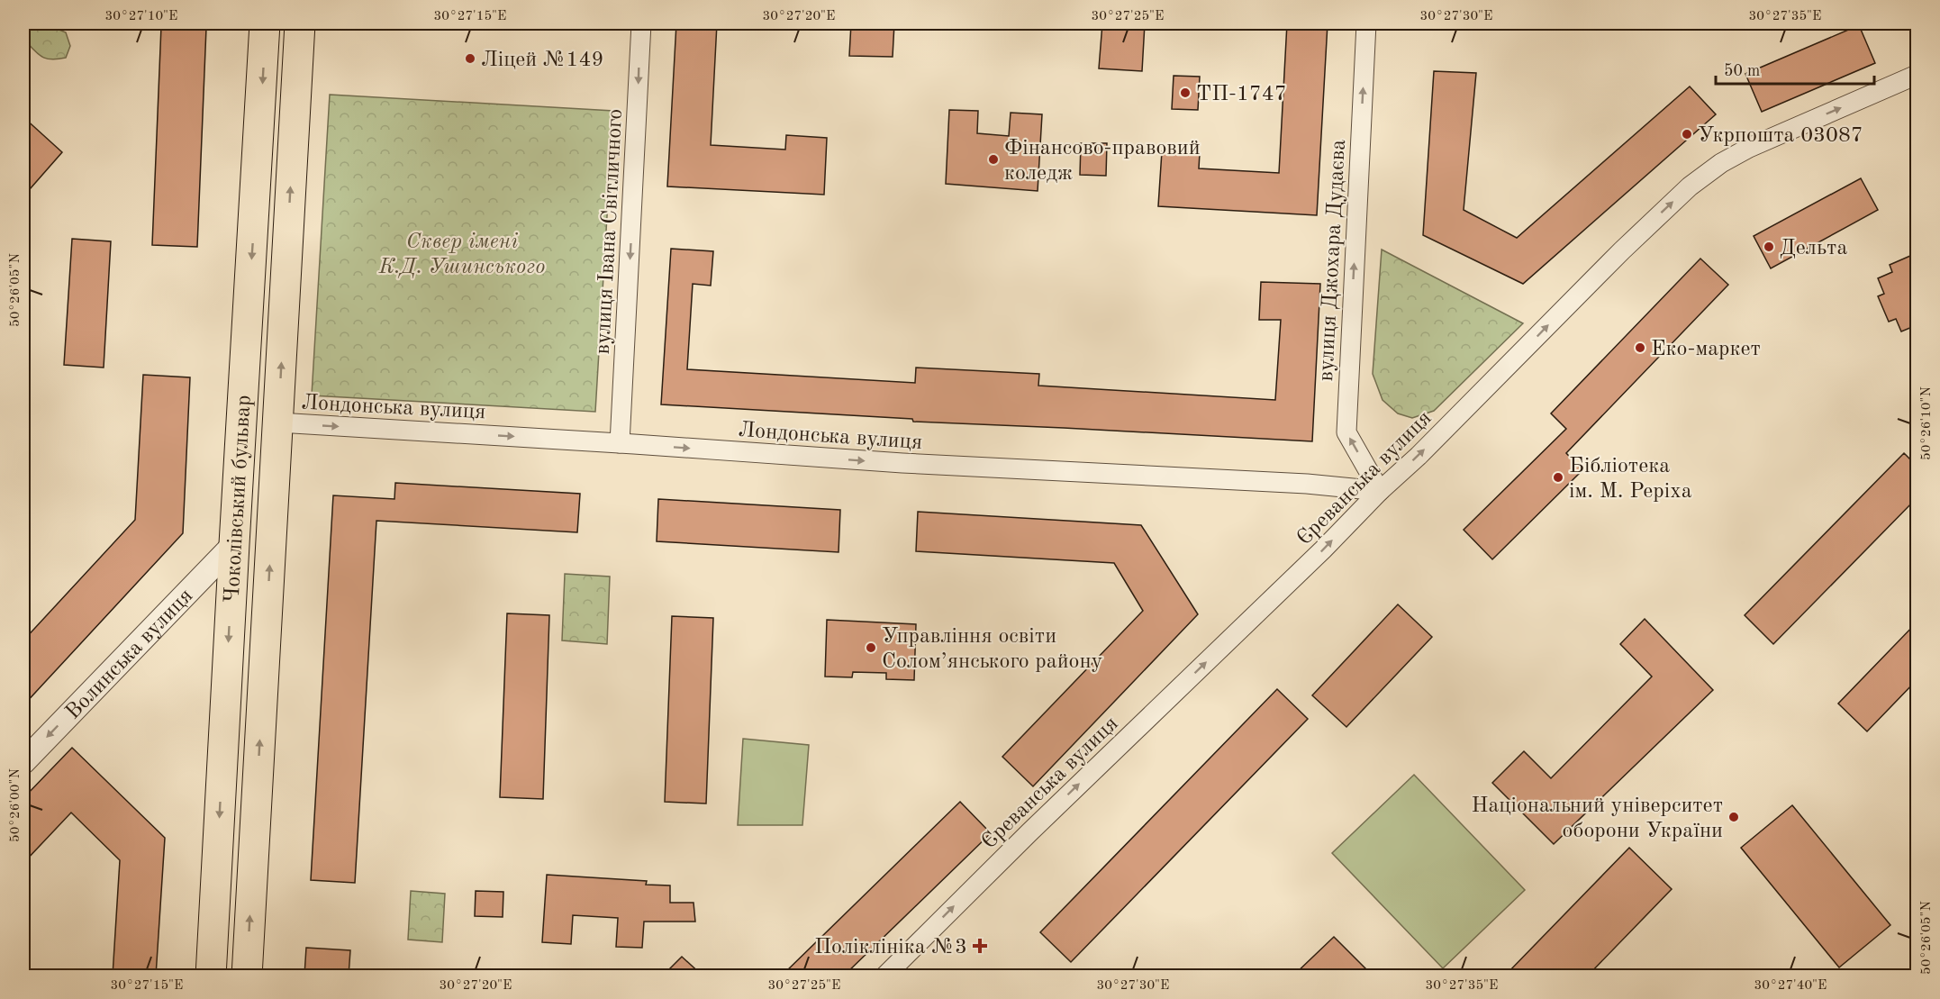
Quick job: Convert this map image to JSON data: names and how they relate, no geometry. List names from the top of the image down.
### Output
{
  "streets": {
    "main road": ["Чоколівський бульвар"],
    "street": [
      "вулиця Івана Світличного",
      "вулиця Джохара Дудаєва",
      "Лондонська вулиця",
      "Єреванська вулиця",
      "Волинська вулиця"
    ]
  },
  "crossings": [
    ["вулиця Івана Світличного", "Лондонська вулиця"],
    ["вулиця Джохара Дудаєва", "Лондонська вулиця"],
    ["вулиця Джохара Дудаєва", "Єреванська вулиця"],
    ["Лондонська вулиця", "Єреванська вулиця"],
    ["Лондонська вулиця", "Чоколівський бульвар"],
    ["Чоколівський бульвар", "Волинська вулиця"]
  ],
  "one_way": [
    "вулиця Івана Світличного",
    "вулиця Джохара Дудаєва",
    "Лондонська вулиця",
    "Єреванська вулиця",
    "Волинська вулиця"
  ],
  "parks": ["Сквер імені К.Д. Ушинського"],
  "places": {
    "other": [
      "Ліцей №149",
      "ТП-1747",
      "Укрпошта 03087",
      "Фінансово-правовий коледж",
      "Дельта",
      "Еко-маркет",
      "Бібліотека ім. М. Реріха",
      "Управління освіти Солом’янського району",
      "Національний університет оборони України"
    ],
    "health": ["Поліклініка №3"]
  },
  "scale_bar": "50 m",
  "coordinates": [
    "30°27'10\"E",
    "30°27'15\"E",
    "30°27'20\"E",
    "30°27'25\"E",
    "30°27'30\"E",
    "30°27'35\"E",
    "50°26'05\"N",
    "50°26'10\"N",
    "50°26'00\"N",
    "30°27'40\"E"
  ]
}
